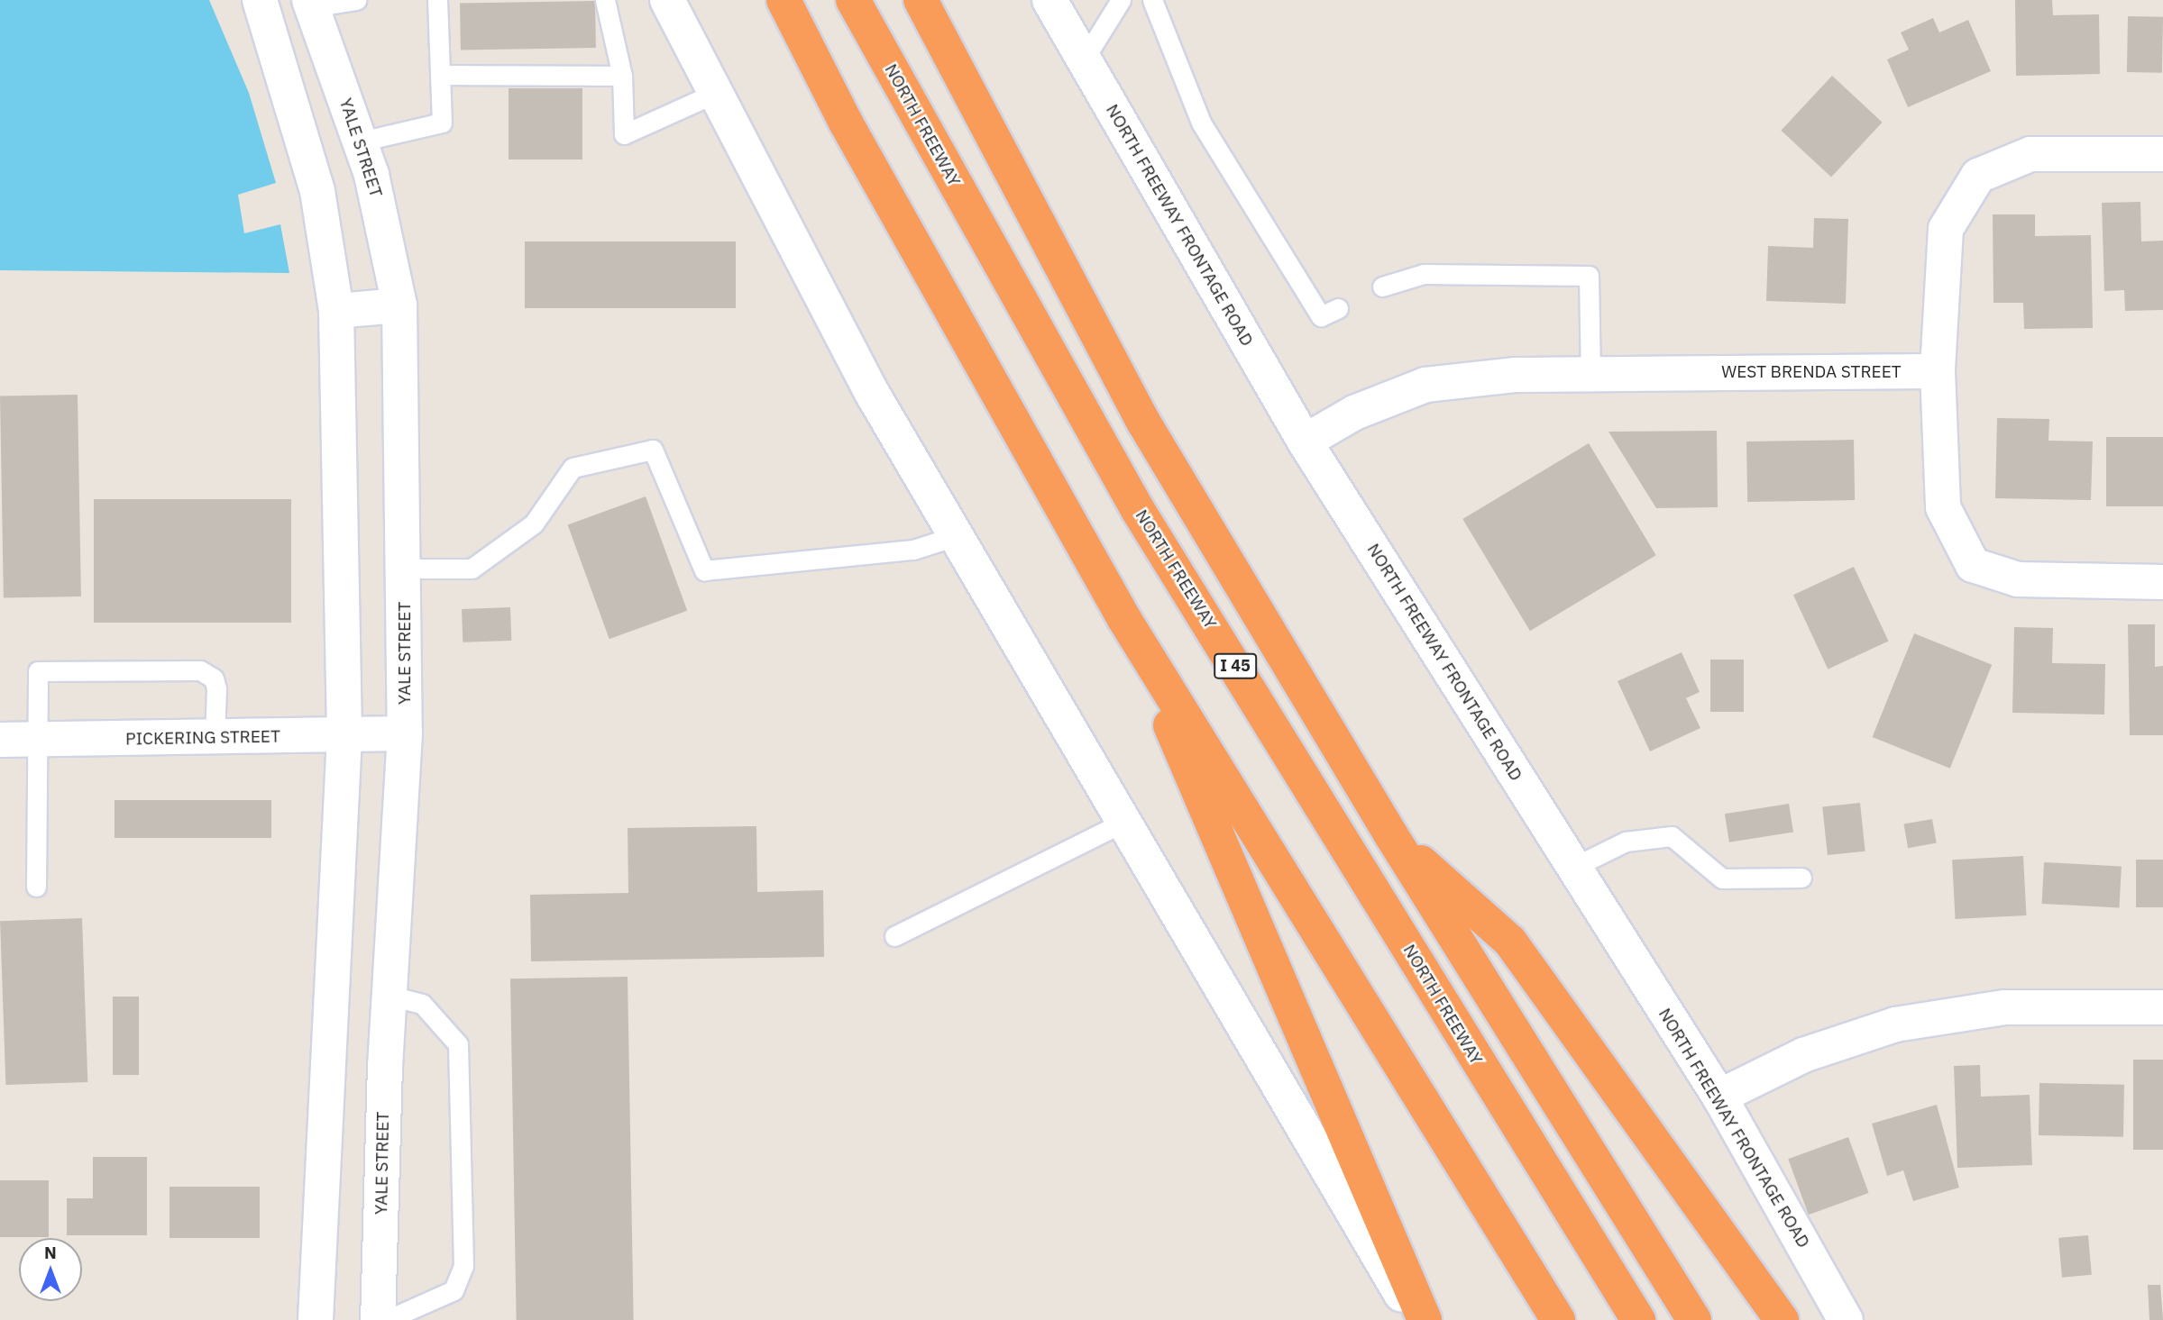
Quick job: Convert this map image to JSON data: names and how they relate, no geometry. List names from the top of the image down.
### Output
{
  "streets": {
    "highway": ["NORTH FREEWAY", "I 45"],
    "main road": [
      "YALE STREET",
      "NORTH FREEWAY FRONTAGE ROAD",
      "WEST BRENDA STREET",
      "PICKERING STREET"
    ]
  },
  "crossings": [
    ["YALE STREET", "PICKERING STREET"],
    ["NORTH FREEWAY FRONTAGE ROAD", "WEST BRENDA STREET"]
  ],
  "north": "top"
}
